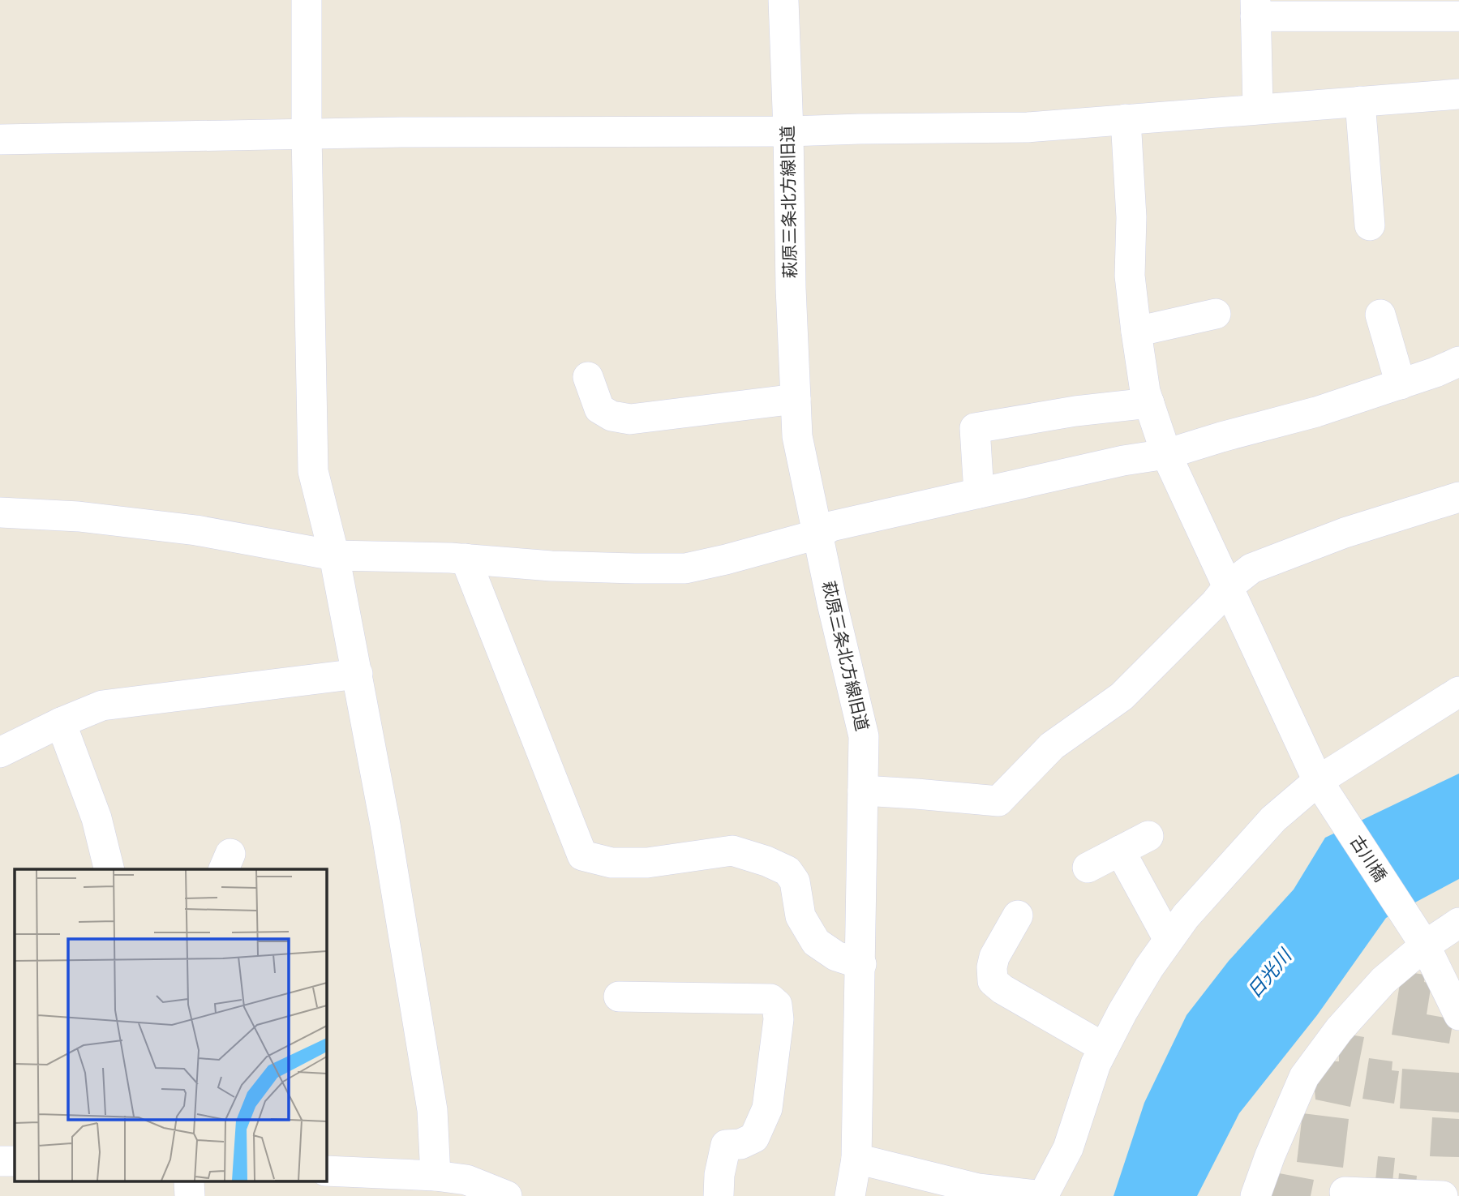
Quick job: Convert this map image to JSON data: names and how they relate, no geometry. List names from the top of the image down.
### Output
{
  "streets": {
    "street": ["萩原三条北方線旧道", "古川橋"]
  },
  "water": ["日光川"]
}
